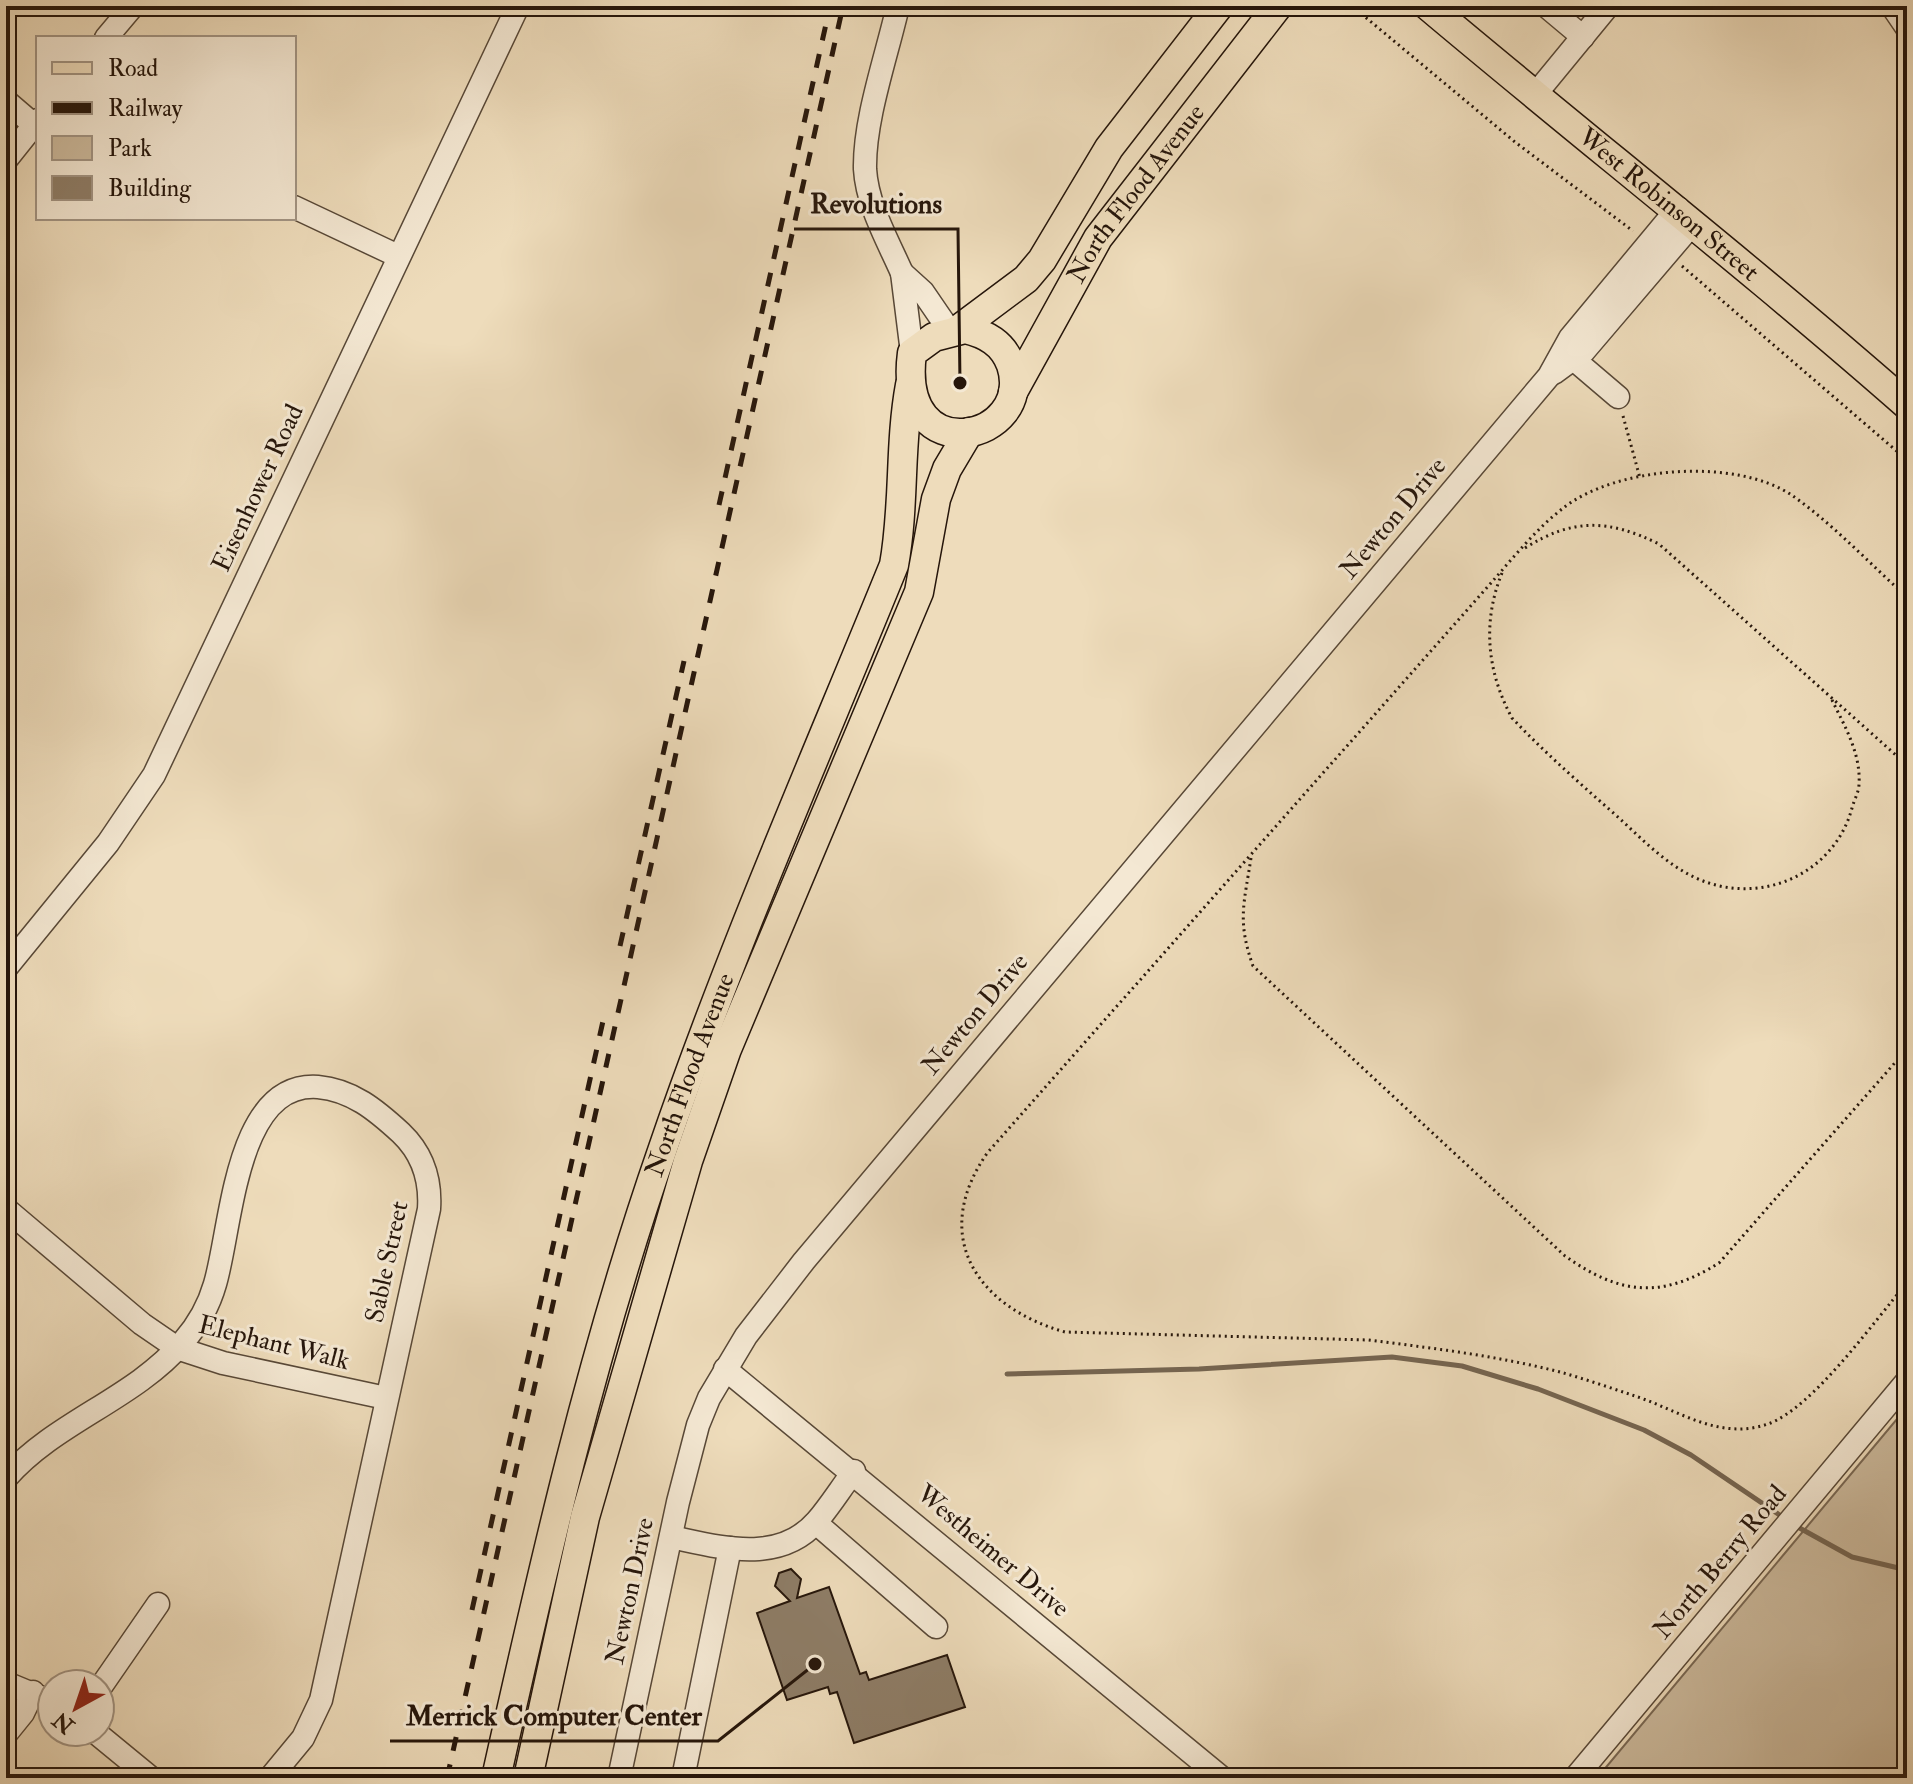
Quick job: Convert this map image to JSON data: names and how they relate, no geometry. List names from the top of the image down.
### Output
{
  "streets": {
    "main road": ["North Flood Avenue", "West Robinson Street"],
    "street": [
      "Eisenhower Road",
      "Newton Drive",
      "Sable Street",
      "Elephant Walk",
      "Westheimer Drive",
      "North Berry Road"
    ]
  },
  "crossings": [
    ["West Robinson Street", "Newton Drive"],
    ["Newton Drive", "Westheimer Drive"],
    ["Sable Street", "Elephant Walk"]
  ],
  "places": ["Revolutions", "Merrick Computer Center"],
  "legend": [
    "Road",
    "Railway",
    "Park",
    "Building"
  ],
  "north": "bottom left"
}
